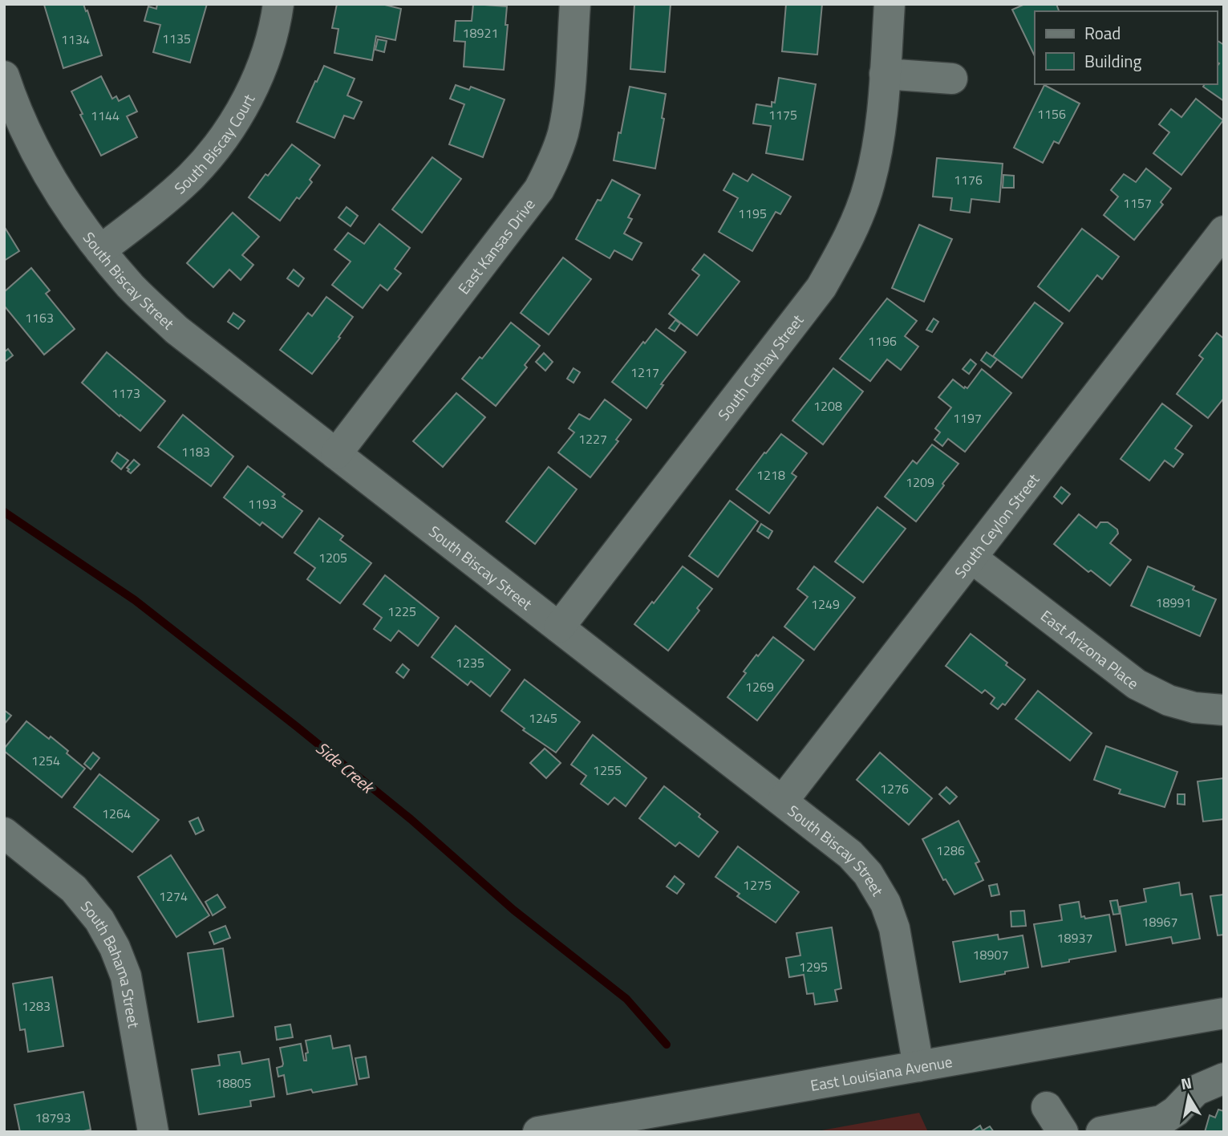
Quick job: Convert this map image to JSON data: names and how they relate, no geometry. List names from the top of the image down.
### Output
{
  "streets": {
    "street": [
      "South Biscay Court",
      "East Kansas Drive",
      "South Biscay Street",
      "South Cathay Street",
      "South Ceylon Street",
      "East Arizona Place",
      "South Bahama Street",
      "East Louisiana Avenue"
    ]
  },
  "crossings": [
    ["South Biscay Court", "South Biscay Street"],
    ["East Kansas Drive", "South Biscay Street"],
    ["South Biscay Street", "South Cathay Street"],
    ["South Biscay Street", "South Ceylon Street"],
    ["South Biscay Street", "East Louisiana Avenue"],
    ["South Ceylon Street", "East Arizona Place"]
  ],
  "water": ["Side Creek"],
  "house_numbers": [
    "18921",
    "1135",
    "1134",
    "1156",
    "1175",
    "1144",
    "1176",
    "1157",
    "1195",
    "1163",
    "1196",
    "1217",
    "1173",
    "1208",
    "1197",
    "1227",
    "1183",
    "1218",
    "1209",
    "1193",
    "1205",
    "18991",
    "1249",
    "1225",
    "1235",
    "1269",
    "1245",
    "1254",
    "1255",
    "1276",
    "1264",
    "1286",
    "1275",
    "1274",
    "18967",
    "18937",
    "18907",
    "1295",
    "1283",
    "18805",
    "18793"
  ],
  "legend": ["Road", "Building"],
  "north": "top"
}
